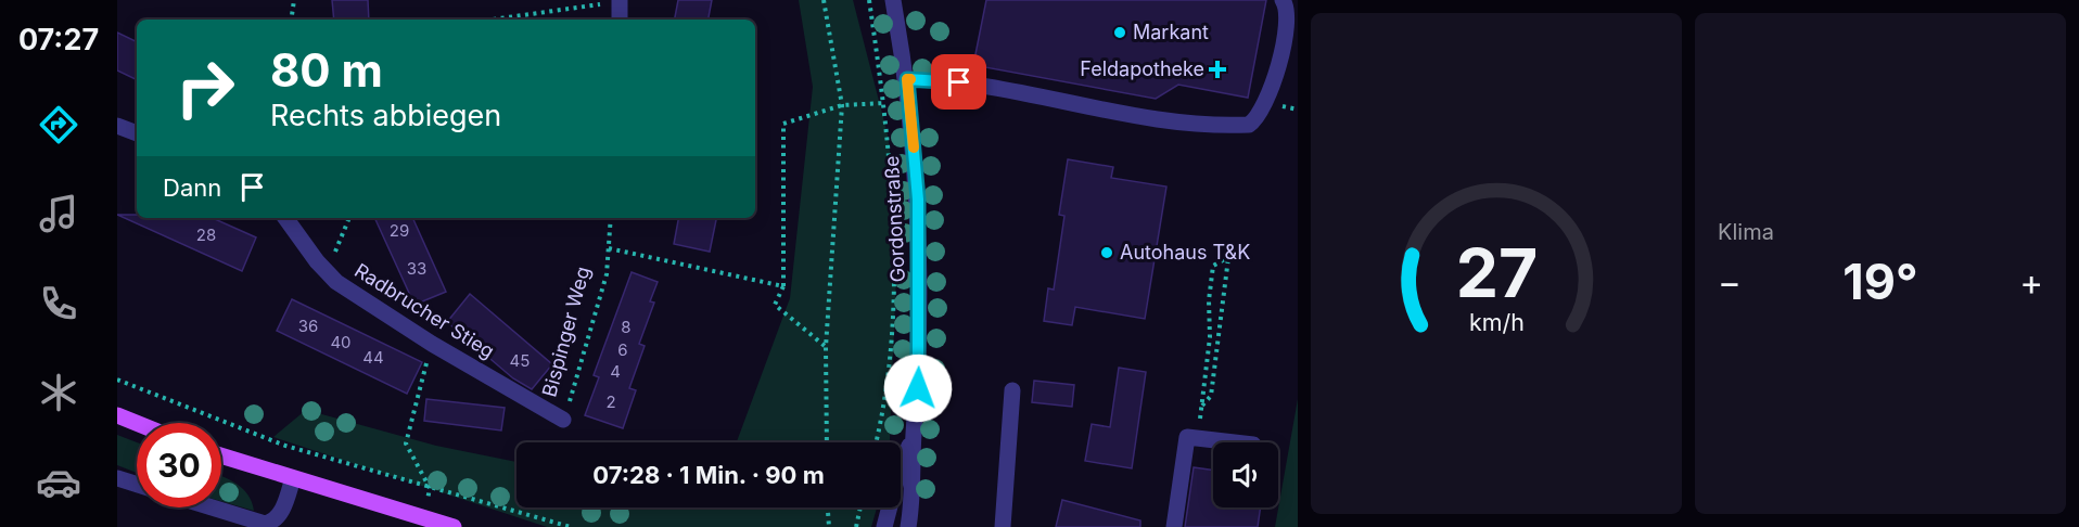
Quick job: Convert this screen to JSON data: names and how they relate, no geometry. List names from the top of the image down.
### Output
{
  "streets": {
    "street": ["Gordonstraße", "Radbrucher Stieg"],
    "path": ["Bispinger Weg"]
  },
  "crossings": [
    ["Radbrucher Stieg", "Bispinger Weg"]
  ],
  "places": {
    "other": ["Markant", "Autohaus T&K"],
    "health": ["Feldapotheke"]
  },
  "house_numbers": [
    "29",
    "28",
    "33",
    "36",
    "8",
    "40",
    "6",
    "44",
    "45",
    "4",
    "2"
  ],
  "page": {
    "tabs": "07:27",
    "tile": "Klima",
    "turn": ["80 m", "Rechts abbiegen"],
    "then": "Dann",
    "heat": ["−", "19°", "+"],
    "limit": "30",
    "trip": "07:28 · 1 Min. · 90 m",
    "gauge": ["27", "km/h"]
  }
}
